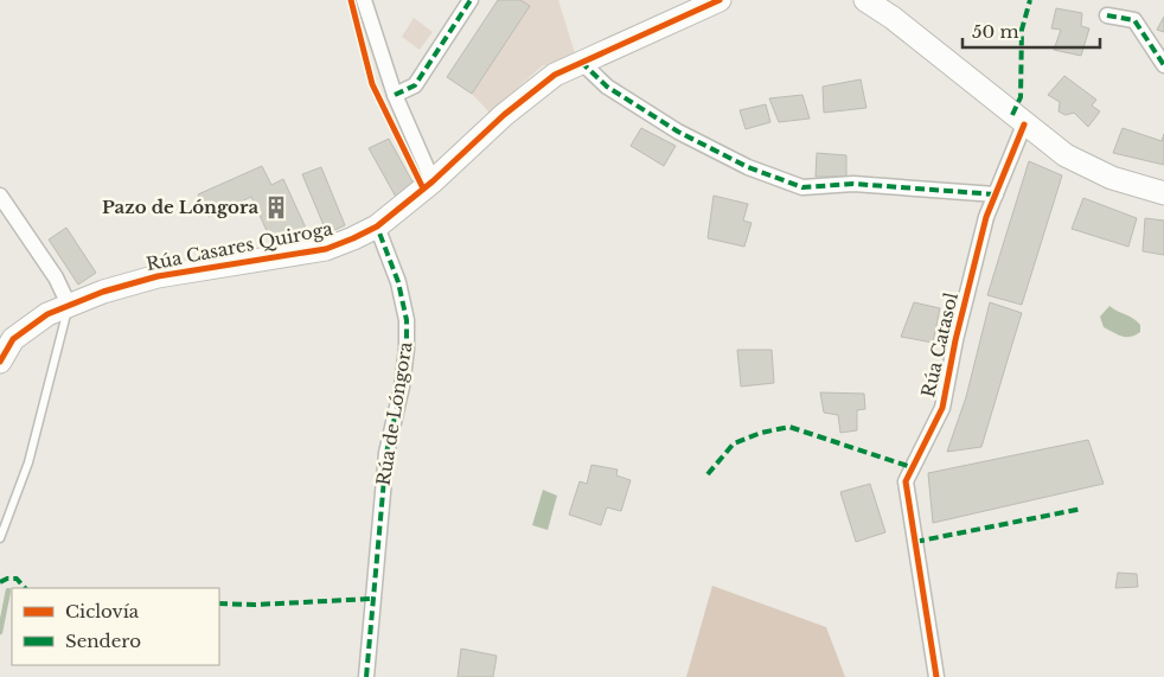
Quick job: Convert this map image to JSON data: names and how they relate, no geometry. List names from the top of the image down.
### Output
{
  "streets": {
    "street": ["Rúa Casares Quiroga", "Rúa Catasol", "Rúa de Lóngora"]
  },
  "crossings": [
    ["Rúa Casares Quiroga", "Rúa de Lóngora"]
  ],
  "places": {
    "building": ["Pazo de Lóngora"]
  },
  "legend": ["Ciclovía", "Sendero"],
  "scale_bar": "50 m"
}
